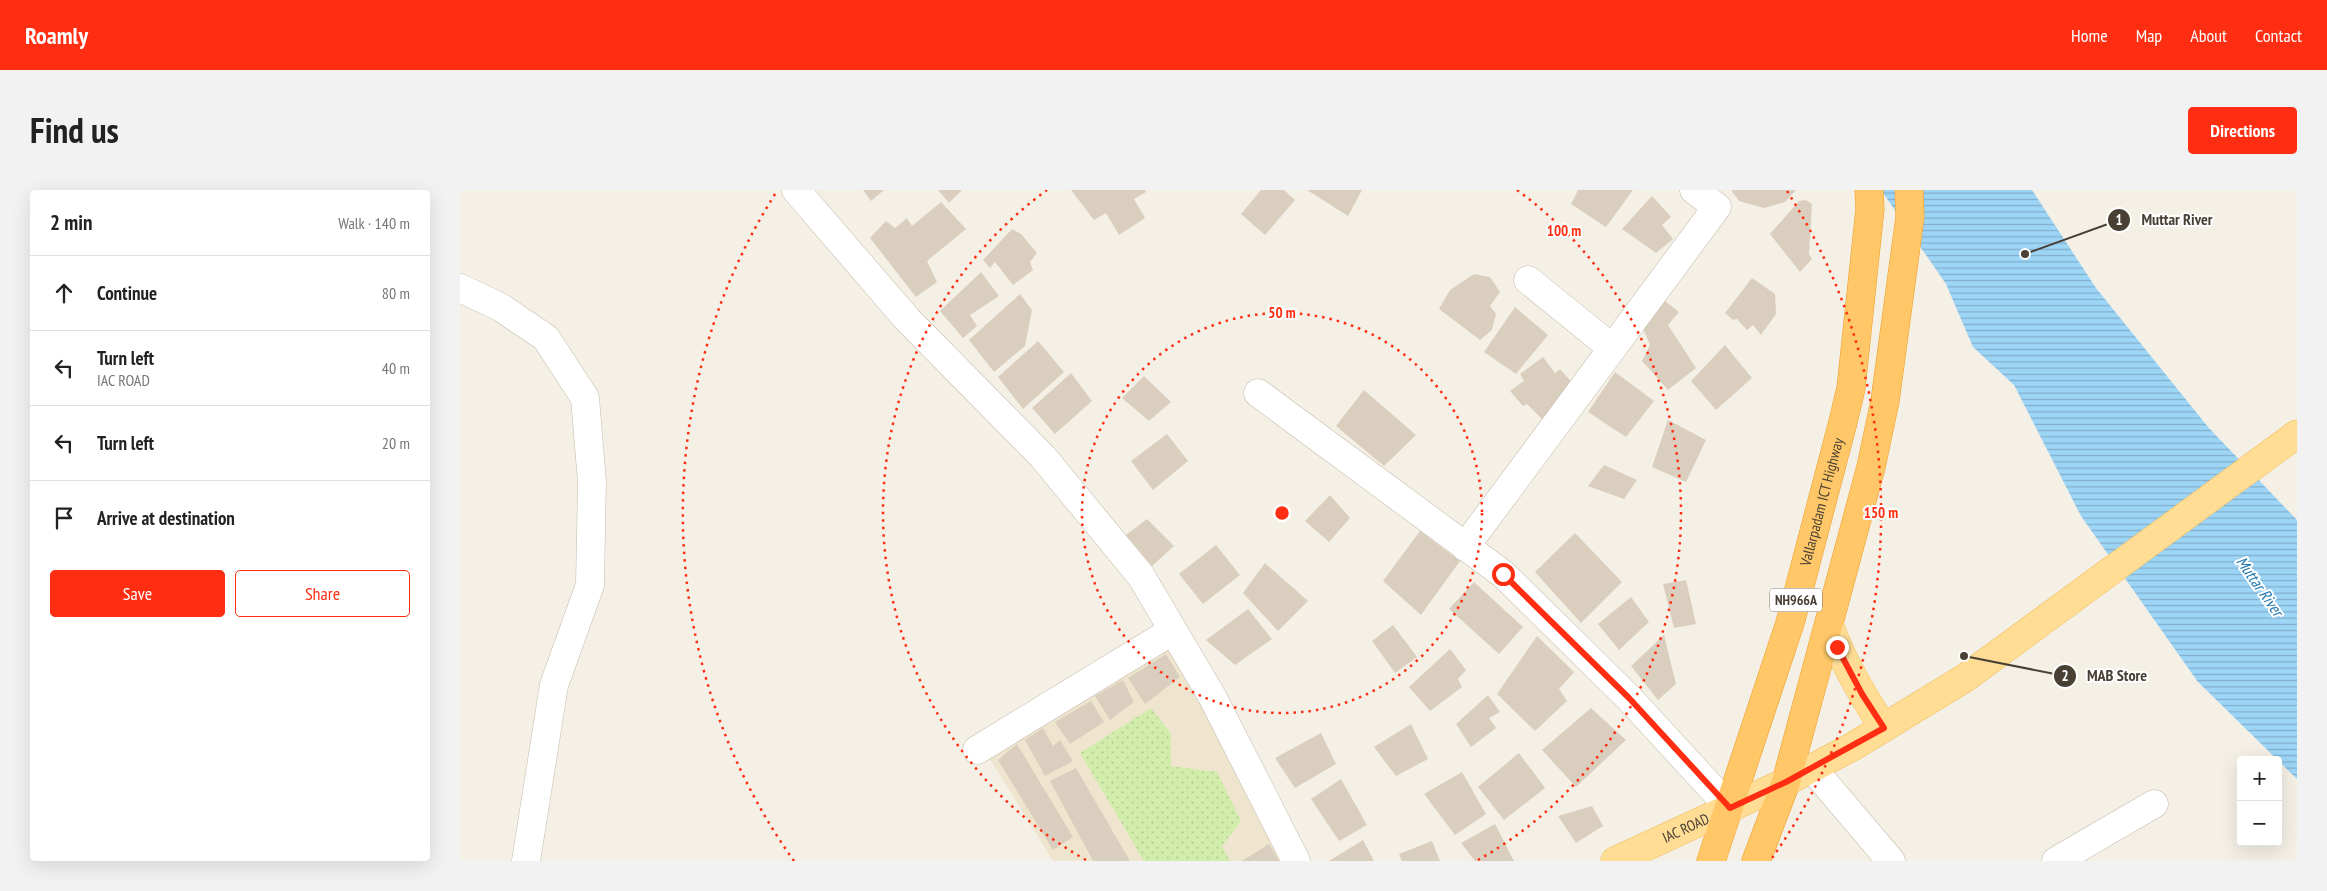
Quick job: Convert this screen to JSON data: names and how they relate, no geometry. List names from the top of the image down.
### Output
{
  "streets": {
    "highway": ["Vallarpadam ICT Highway", "NH966A"],
    "main road": ["IAC ROAD"]
  },
  "crossings": [
    ["Vallarpadam ICT Highway", "IAC ROAD"],
    ["NH966A", "IAC ROAD"]
  ],
  "water": ["Muttar River"],
  "places": ["Muttar River", "MAB Store"],
  "page": {
    "header": "Roamly",
    "nav": [
      "Home",
      "Map",
      "About",
      "Contact"
    ],
    "title": "Find us",
    "buttons": [
      "Directions",
      ["Save", "Share"]
    ],
    "heading": ["2 min", "Walk · 140 m"],
    "list": [
      ["Continue", "80 m"],
      ["Turn left", "IAC ROAD", "40 m"],
      ["Turn left", "20 m"],
      "Arrive at destination"
    ],
    "map_buttons": ["+", "−"]
  },
  "rings": ["100 m", "50 m", "150 m"]
}
